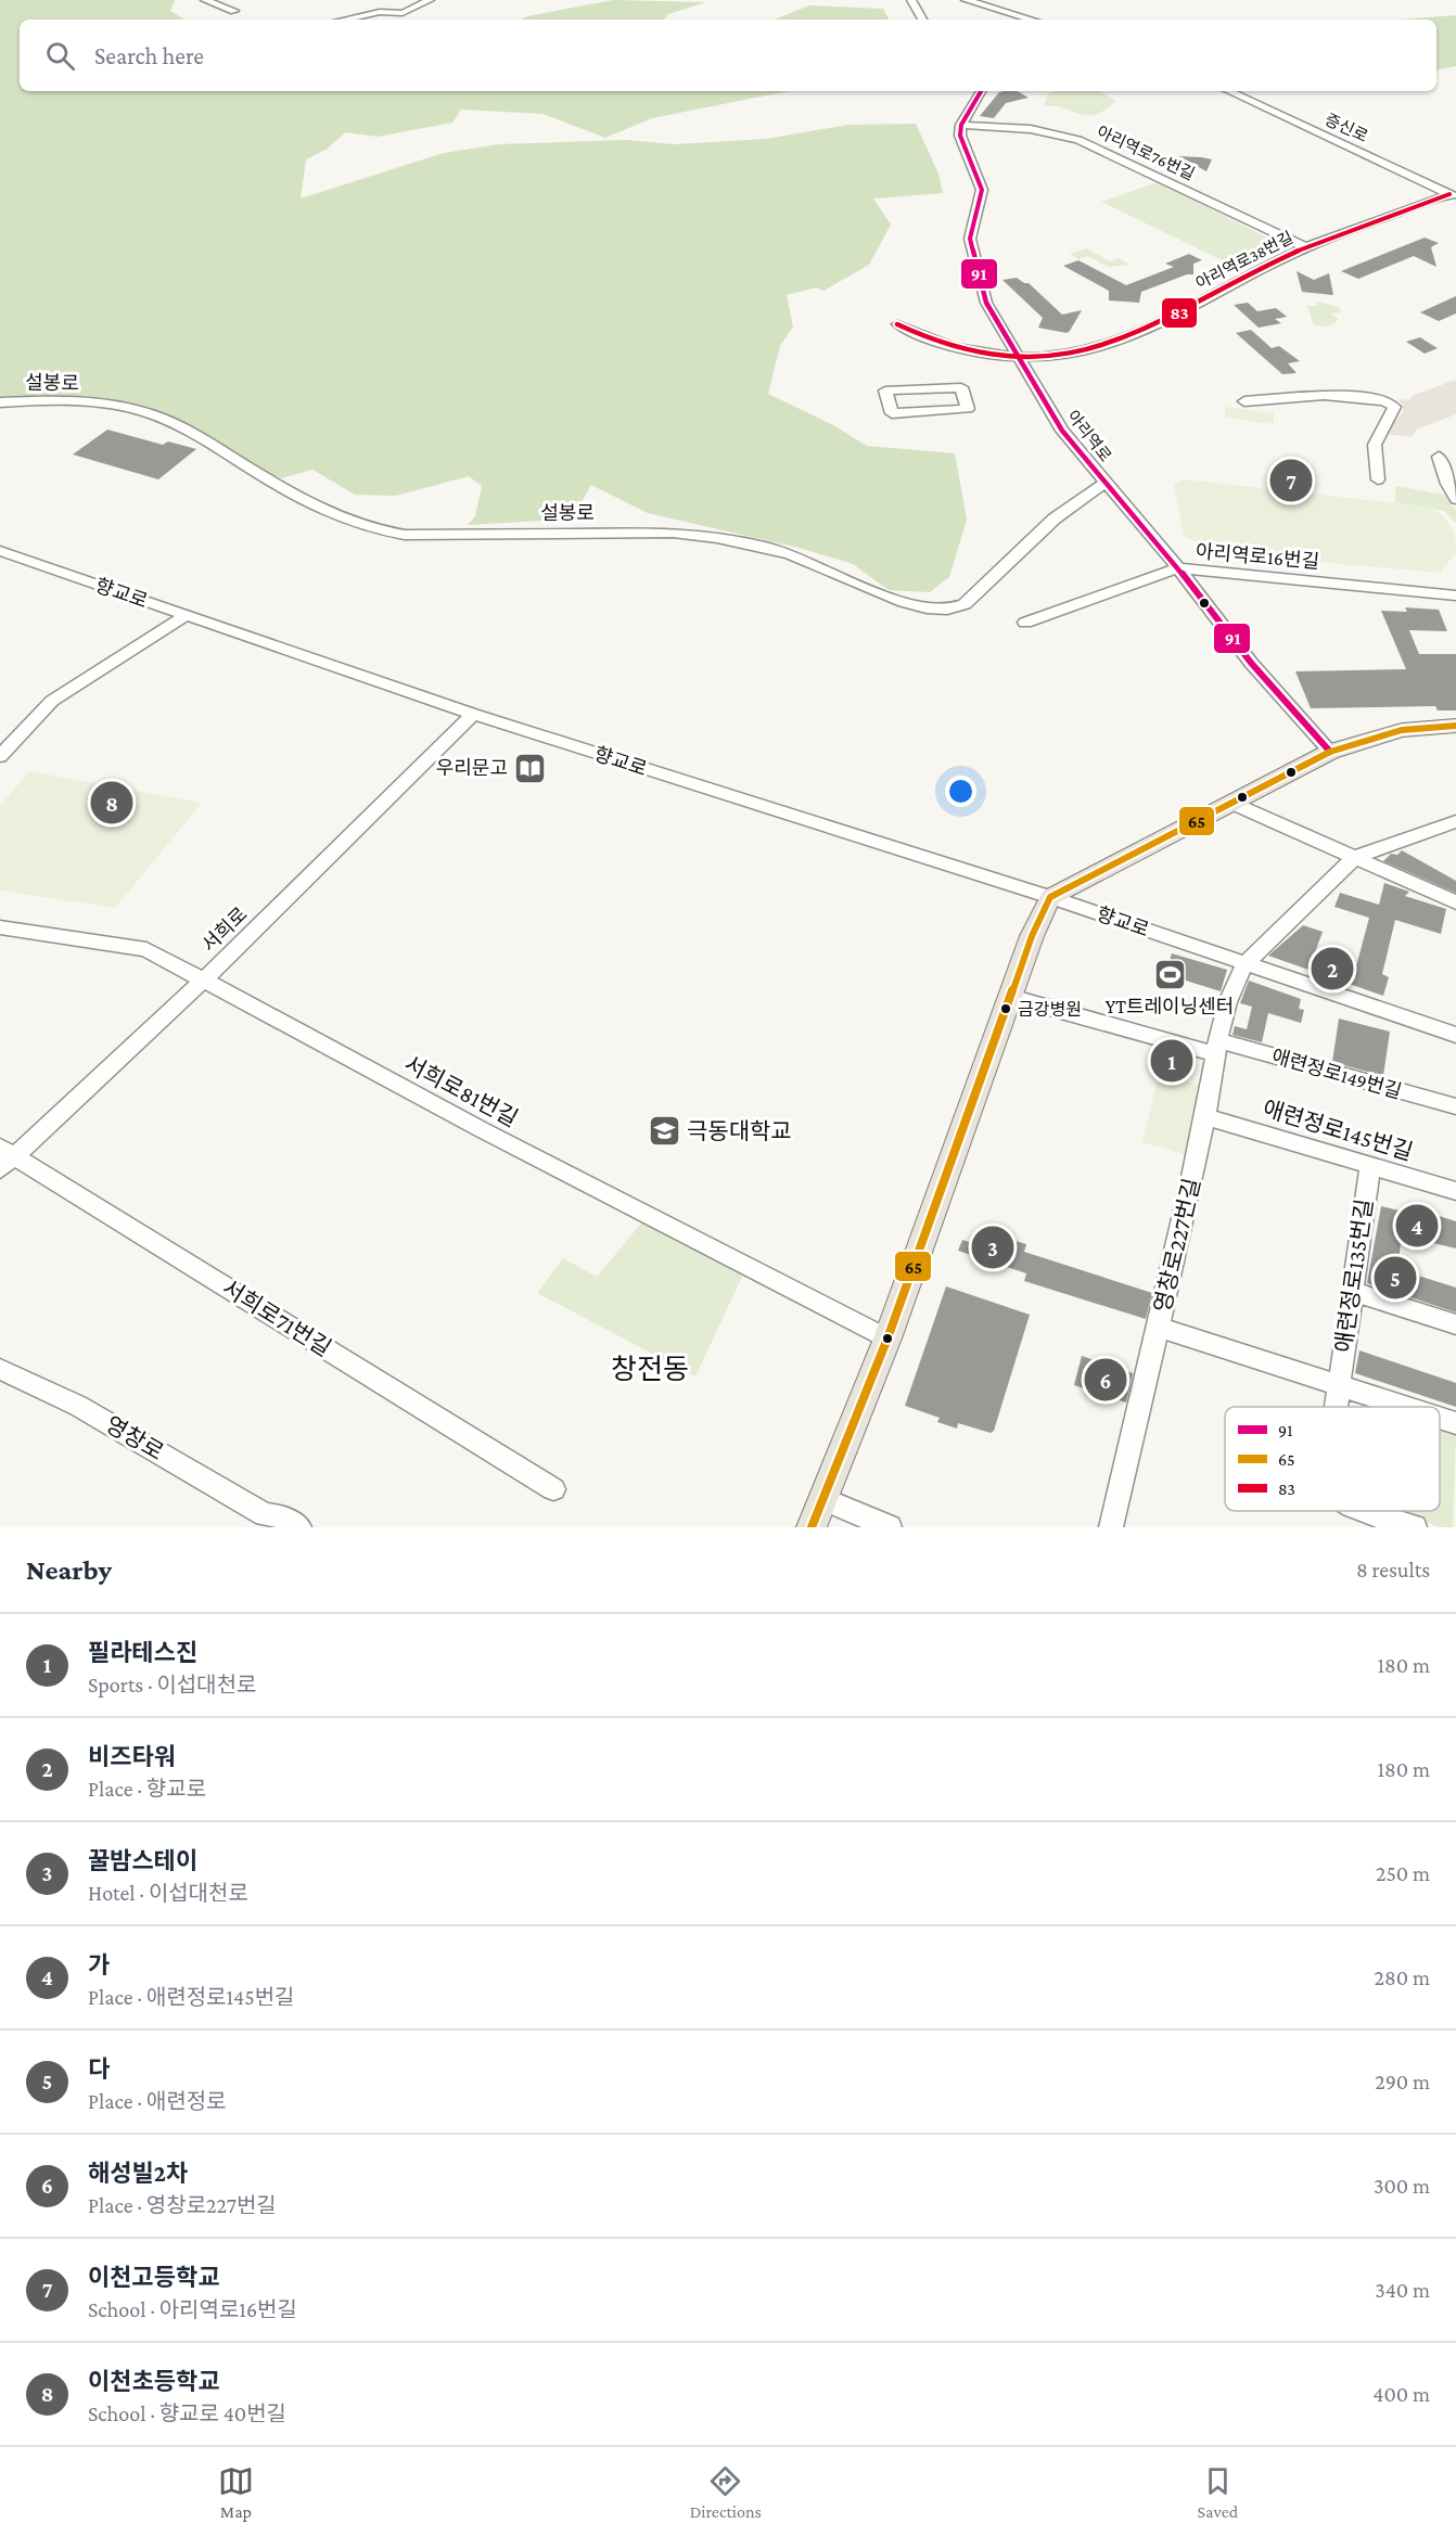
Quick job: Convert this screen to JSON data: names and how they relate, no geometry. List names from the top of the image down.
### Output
{
  "streets": {
    "street": [
      "증신로",
      "아리역로76번길",
      "아리역로38번길",
      "설봉로",
      "아리역로",
      "아리역로16번길",
      "향교로",
      "서희로",
      "애련정로149번길",
      "서희로81번길",
      "애련정로145번길",
      "영창로227번길",
      "애련정로135번길",
      "서희로71번길",
      "영창로"
    ]
  },
  "crossings": [
    ["증신로", "아리역로38번길"],
    ["아리역로76번길", "아리역로38번길"],
    ["아리역로76번길", "아리역로"],
    ["아리역로38번길", "아리역로"],
    ["설봉로", "아리역로"],
    ["아리역로", "아리역로16번길"],
    ["향교로", "서희로"],
    ["향교로", "영창로227번길"],
    ["서희로", "서희로81번길"],
    ["서희로", "서희로71번길"],
    ["애련정로149번길", "영창로227번길"],
    ["애련정로145번길", "영창로227번길"],
    ["애련정로145번길", "애련정로135번길"]
  ],
  "districts": ["창전동"],
  "places": {
    "library": ["우리문고"],
    "sports": ["YT트레이닝센터"],
    "other": ["금강병원"],
    "school or university": ["극동대학교"]
  },
  "lines": ["transit line 91", "transit line 83", "transit line 65"],
  "legend": ["91", "65", "83"],
  "page": {
    "search": "Search here",
    "pins": [
      "7",
      "8",
      "2",
      "1",
      "4",
      "3",
      "5",
      "6"
    ],
    "heading": ["Nearby", "8 results"],
    "list": [
      {
        "mark": "1",
        "name": "필라테스진",
        "note": "Sports · 이섭대천로",
        "value": "180 m"
      },
      {
        "mark": "2",
        "name": "비즈타워",
        "note": "Place · 향교로",
        "value": "180 m"
      },
      {
        "mark": "3",
        "name": "꿀밤스테이",
        "note": "Hotel · 이섭대천로",
        "value": "250 m"
      },
      {
        "mark": "4",
        "name": "가",
        "note": "Place · 애련정로145번길",
        "value": "280 m"
      },
      {
        "mark": "5",
        "name": "다",
        "note": "Place · 애련정로",
        "value": "290 m"
      },
      {
        "mark": "6",
        "name": "해성빌2차",
        "note": "Place · 영창로227번길",
        "value": "300 m"
      },
      {
        "mark": "7",
        "name": "이천고등학교",
        "note": "School · 아리역로16번길",
        "value": "340 m"
      },
      {
        "mark": "8",
        "name": "이천초등학교",
        "note": "School · 향교로 40번길",
        "value": "400 m"
      }
    ],
    "nav": ["Map", "Directions", "Saved"]
  }
}
